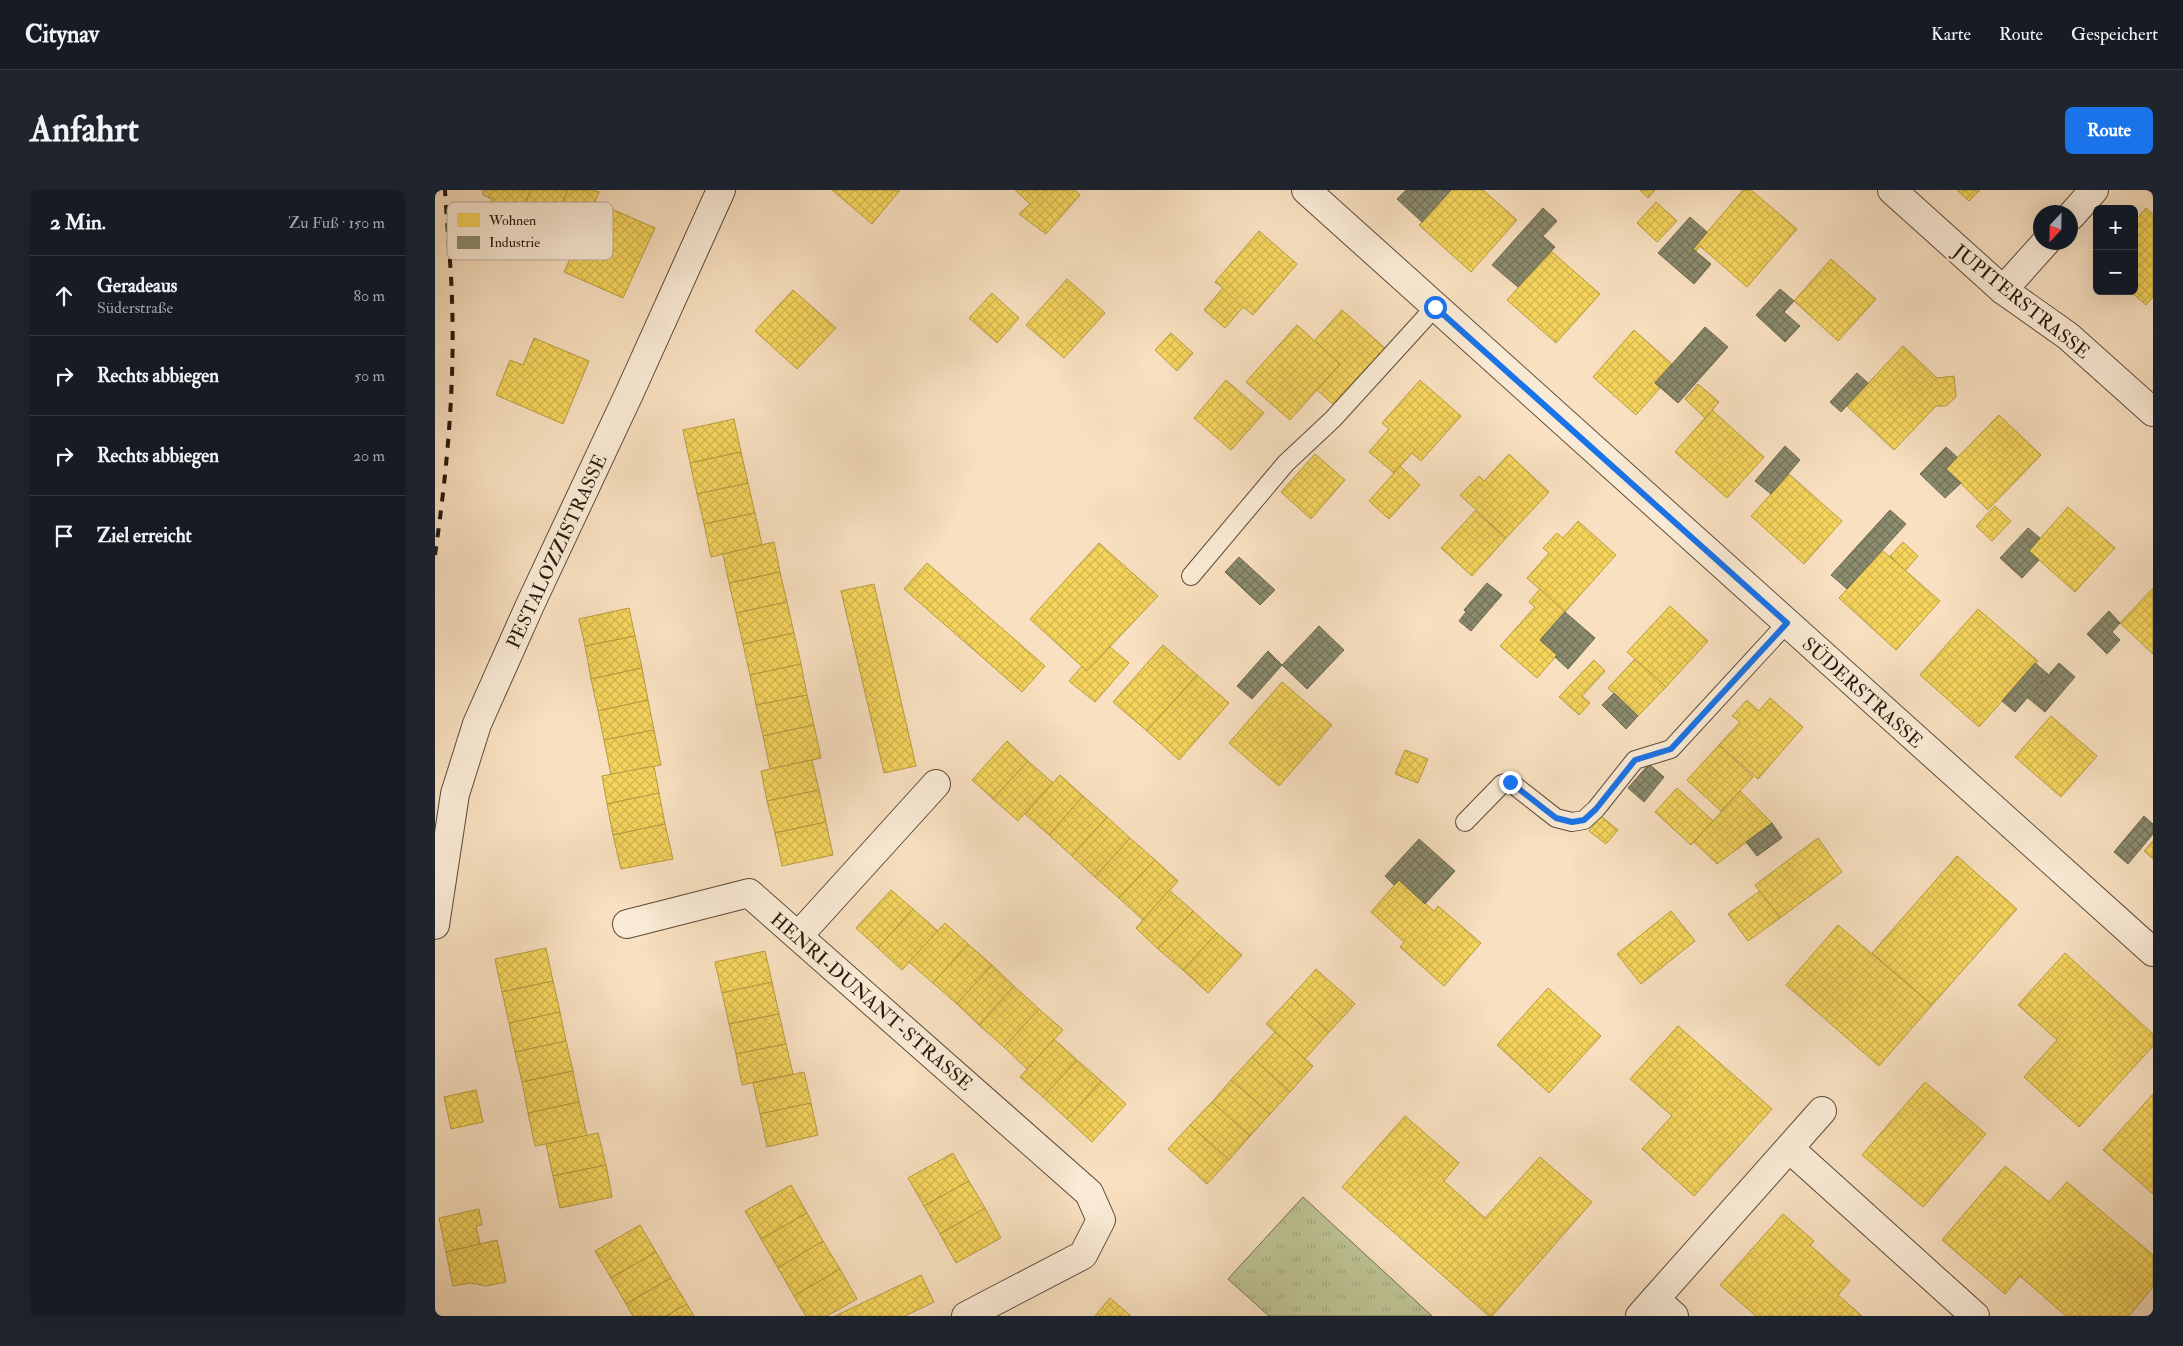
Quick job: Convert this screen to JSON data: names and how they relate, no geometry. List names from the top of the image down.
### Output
{
  "streets": {
    "street": [
      "JUPITERSTRASSE",
      "PESTALOZZISTRASSE",
      "SÜDERSTRASSE",
      "HENRI-DUNANT-STRASSE"
    ]
  },
  "legend": ["Wohnen", "Industrie"],
  "north": "bottom",
  "page": {
    "header": "Citynav",
    "nav": ["Karte", "Route", "Gespeichert"],
    "buttons": "Route",
    "title": "Anfahrt",
    "heading": ["2 Min.", "Zu Fuß · 150 m"],
    "map_buttons": ["+", "−"],
    "list": [
      ["Geradeaus", "Süderstraße", "80 m"],
      ["Rechts abbiegen", "50 m"],
      ["Rechts abbiegen", "20 m"],
      "Ziel erreicht"
    ]
  }
}
